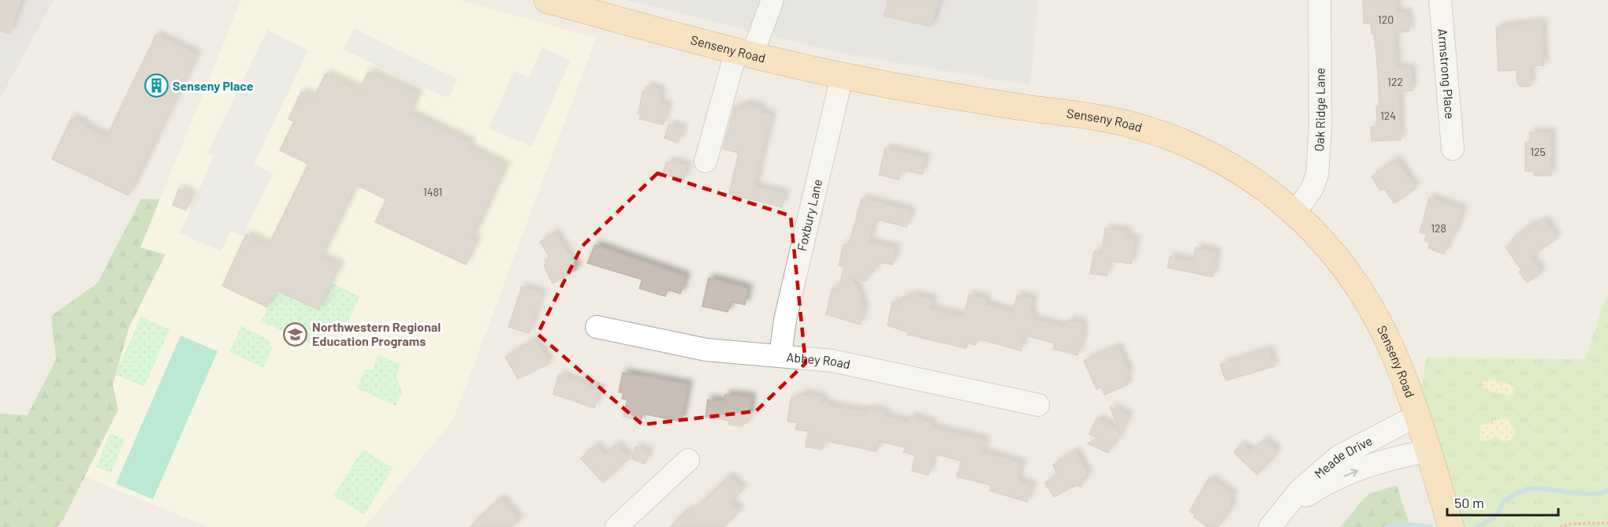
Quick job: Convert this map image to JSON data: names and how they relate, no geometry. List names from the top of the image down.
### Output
{
  "streets": {
    "main road": ["Senseny Road"],
    "street": [
      "Armstrong Place",
      "Oak Ridge Lane",
      "Foxbury Lane",
      "Abbey Road",
      "Meade Drive"
    ]
  },
  "crossings": [
    ["Senseny Road", "Oak Ridge Lane"],
    ["Senseny Road", "Foxbury Lane"],
    ["Senseny Road", "Meade Drive"],
    ["Foxbury Lane", "Abbey Road"]
  ],
  "places": {
    "building": ["Senseny Place"],
    "school or university": ["Northwestern Regional Education Programs"]
  },
  "house_numbers": [
    "120",
    "122",
    "124",
    "125",
    "1481",
    "128"
  ],
  "scale_bar": "50 m"
}
